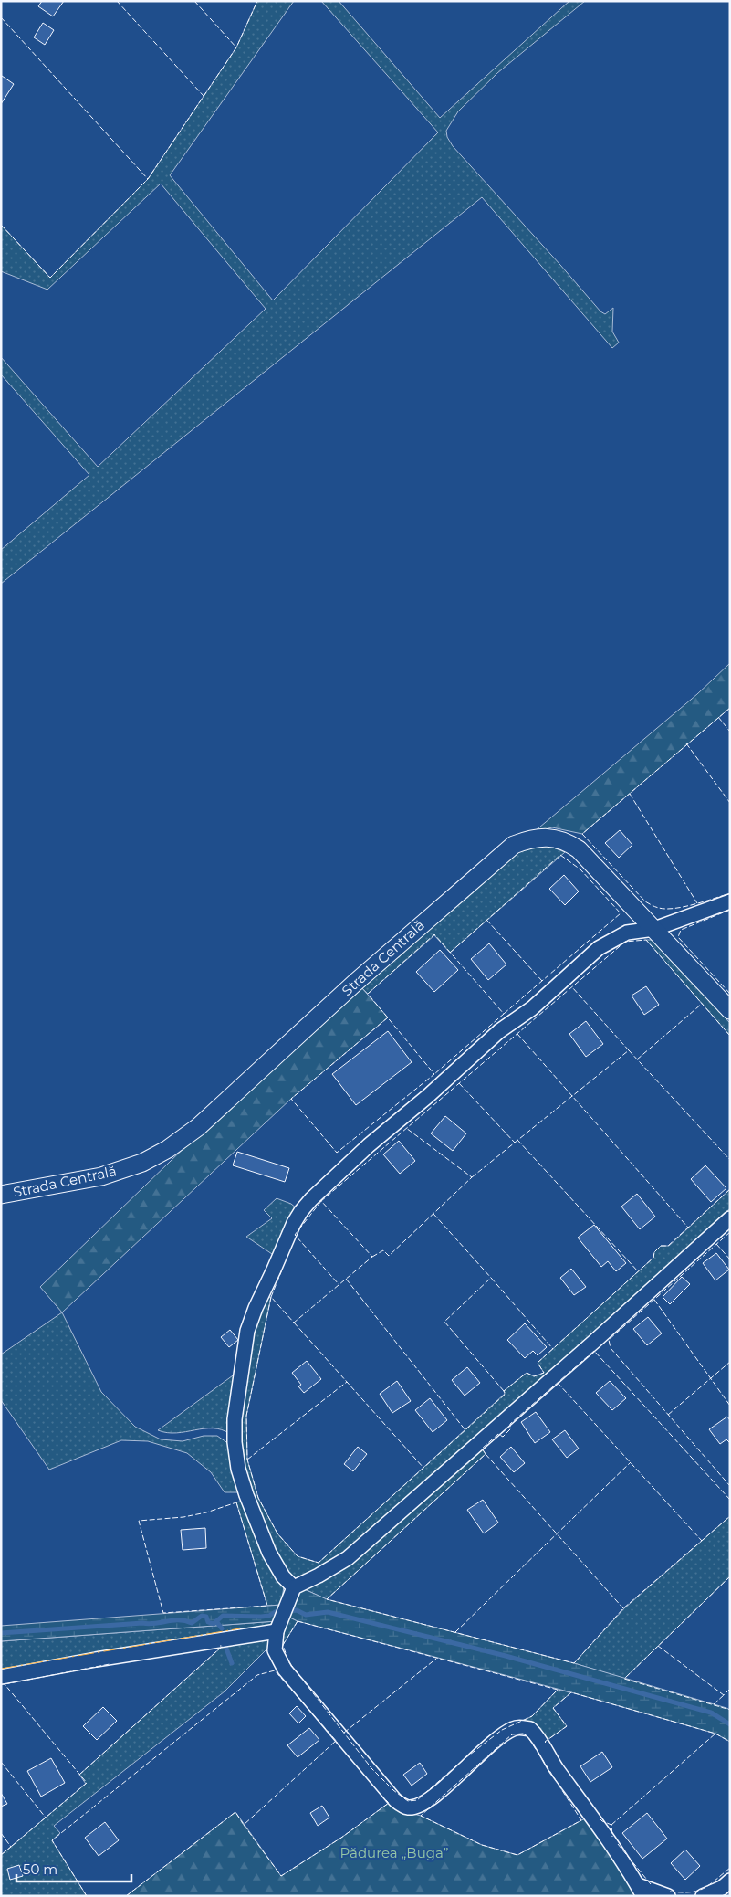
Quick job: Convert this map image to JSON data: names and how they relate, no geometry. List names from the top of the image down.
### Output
{
  "streets": {
    "street": ["Strada Centrală"]
  },
  "parks": ["Pădurea „Buga”"],
  "scale_bar": "50 m"
}
